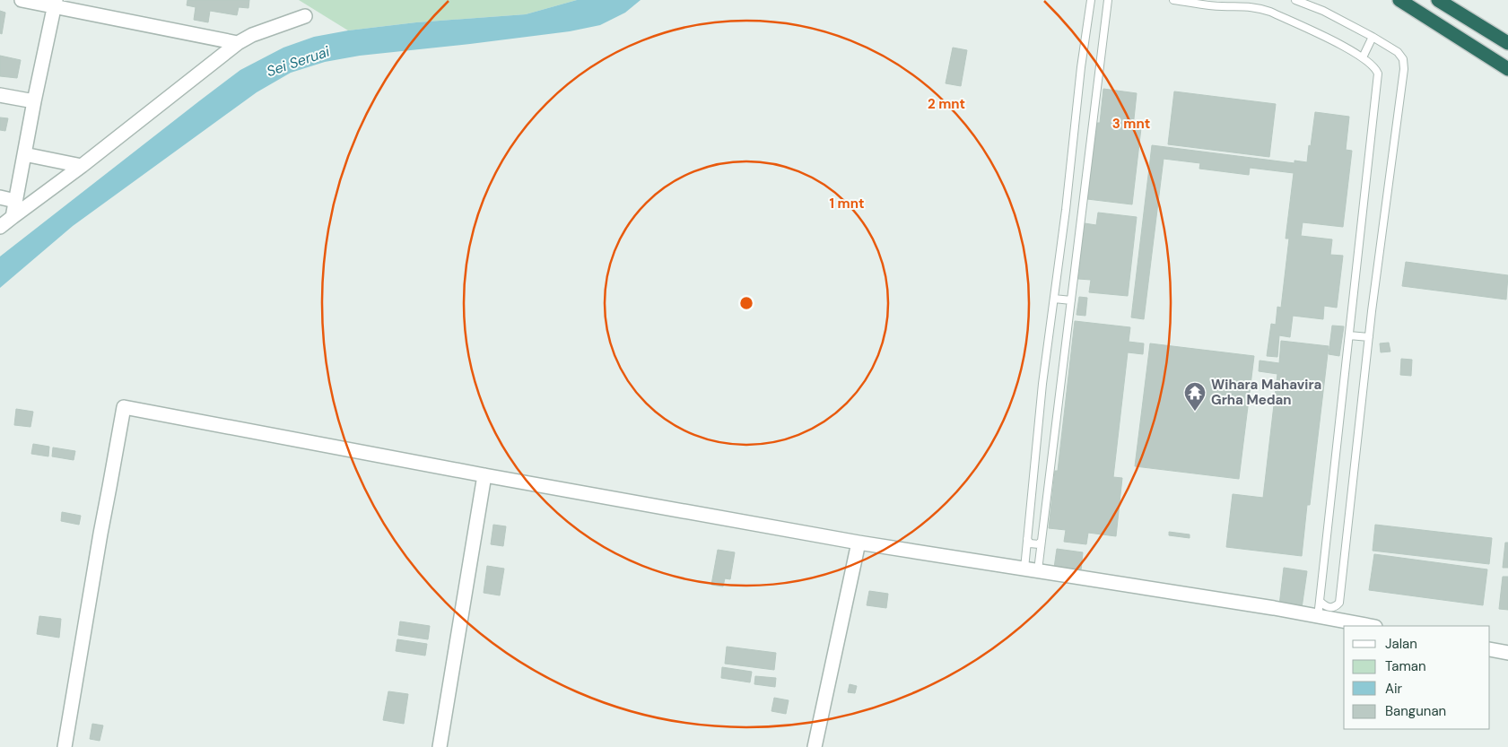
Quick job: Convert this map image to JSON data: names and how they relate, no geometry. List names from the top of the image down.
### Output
{
  "water": ["Sei Seruai"],
  "places": {
    "temple": ["Wihara Mahavira Grha Medan"]
  },
  "legend": [
    "Jalan",
    "Taman",
    "Air",
    "Bangunan"
  ],
  "rings": ["2 mnt", "3 mnt", "1 mnt"]
}
